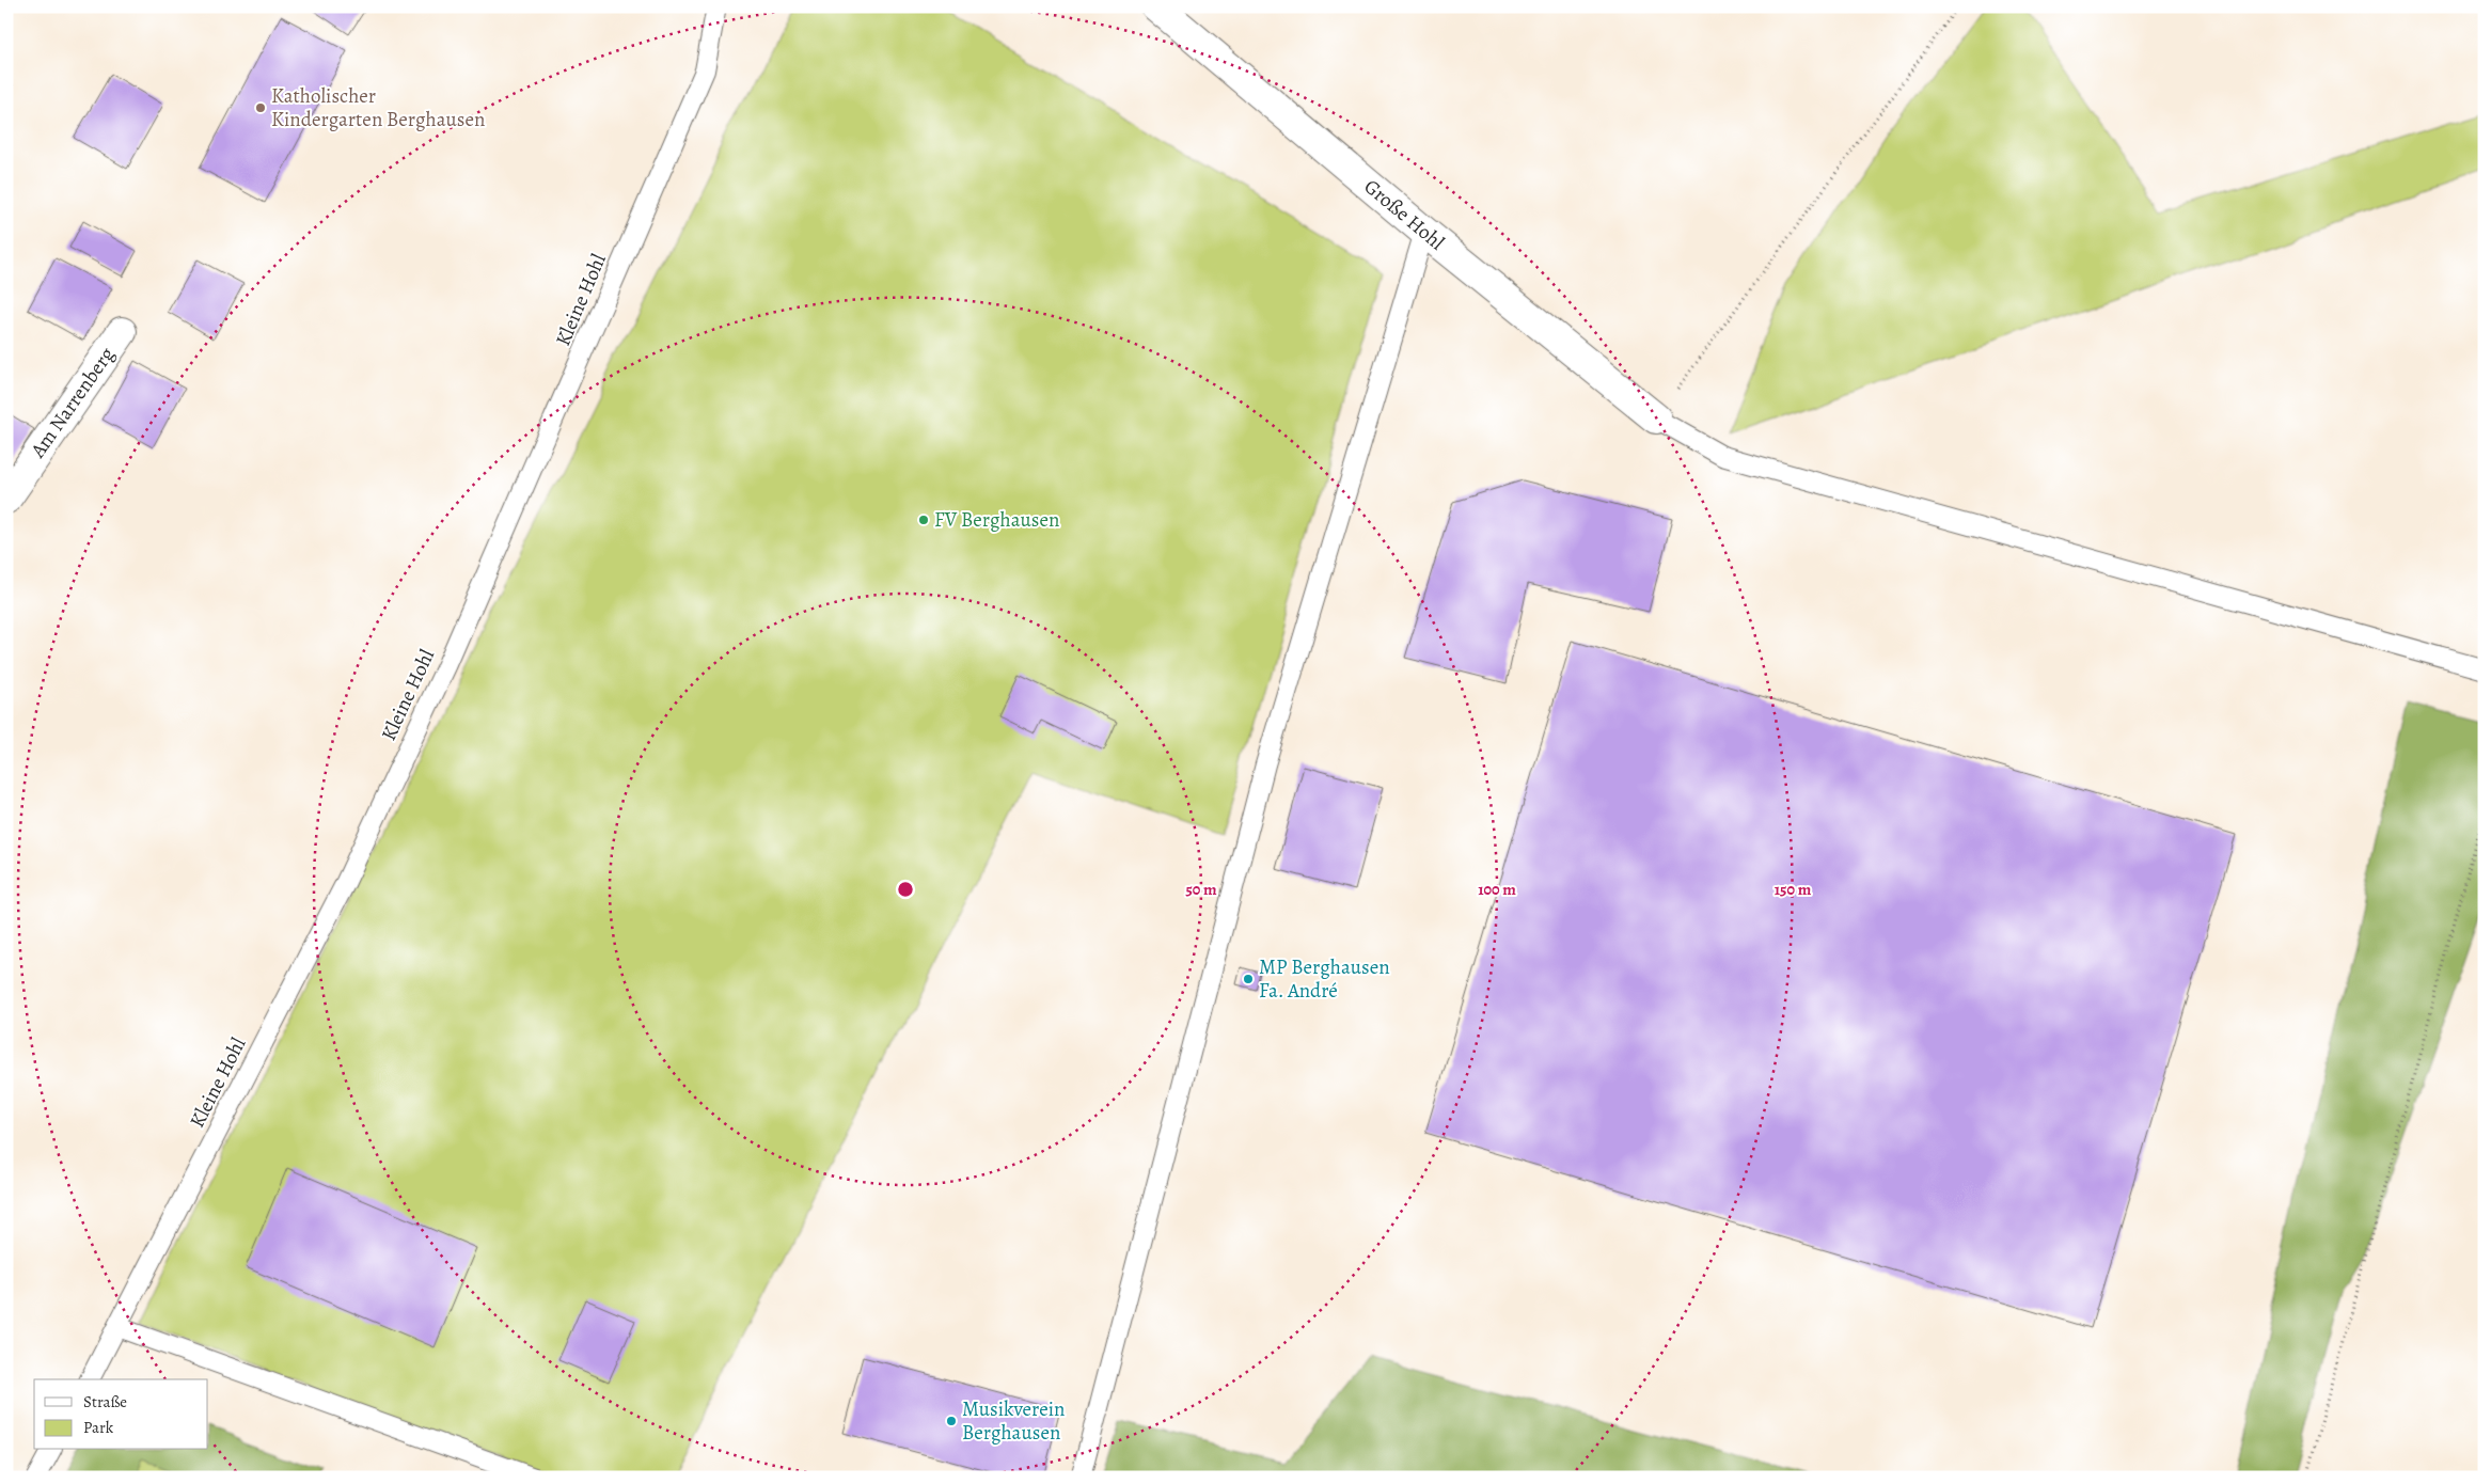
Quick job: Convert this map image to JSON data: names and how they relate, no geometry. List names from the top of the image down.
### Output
{
  "streets": {
    "street": ["Große Hohl", "Am Narrenberg"],
    "lane": ["Kleine Hohl"]
  },
  "places": [
    "Katholischer Kindergarten Berghausen",
    "FV Berghausen",
    "MP Berghausen Fa. André",
    "Musikverein Berghausen"
  ],
  "legend": ["Straße", "Park"],
  "rings": ["50 m", "100 m", "150 m"]
}
